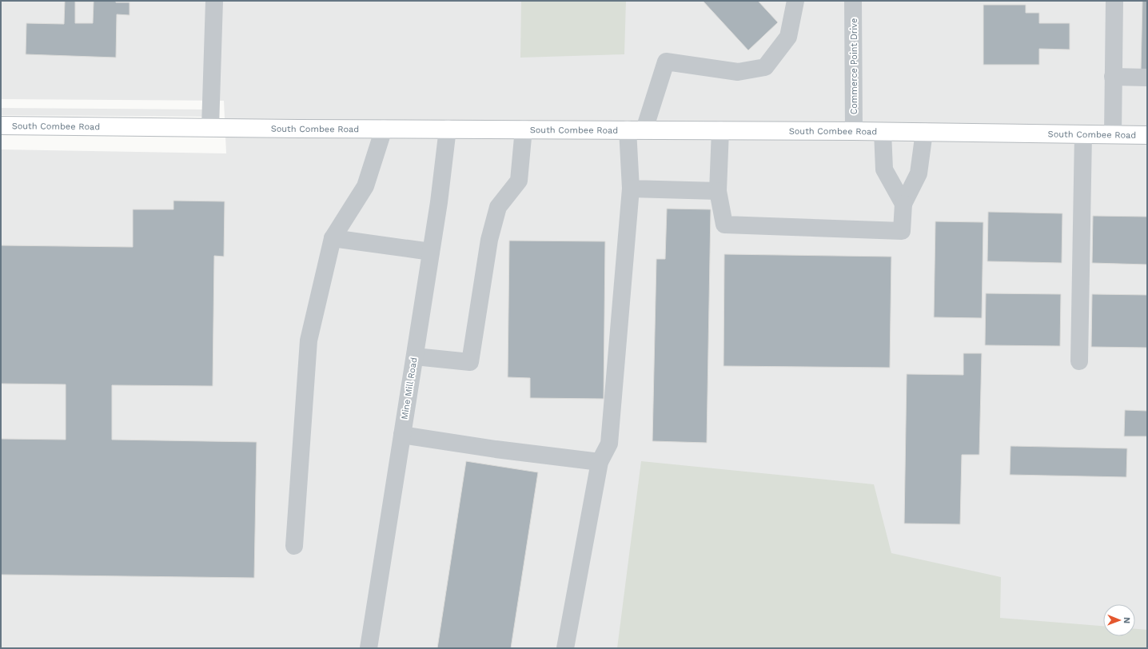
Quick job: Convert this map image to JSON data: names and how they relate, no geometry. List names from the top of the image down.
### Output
{
  "streets": {
    "main road": ["South Combee Road"],
    "street": ["Commerce Point Drive", "Mine Mill Road"]
  },
  "crossings": [
    ["Commerce Point Drive", "South Combee Road"],
    ["South Combee Road", "Mine Mill Road"]
  ],
  "north": "right"
}
